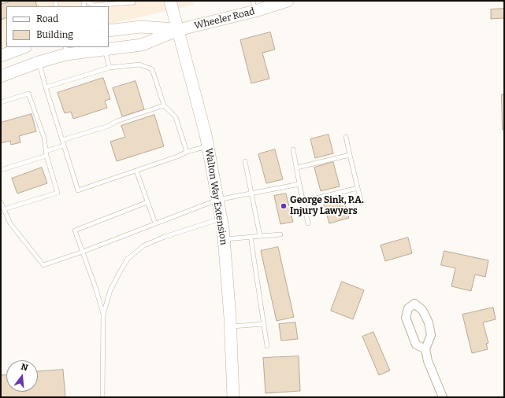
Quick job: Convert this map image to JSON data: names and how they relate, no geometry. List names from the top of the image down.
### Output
{
  "streets": {
    "main road": ["Wheeler Road", "Walton Way Extension"]
  },
  "crossings": [
    ["Wheeler Road", "Walton Way Extension"]
  ],
  "places": ["George Sink, P.A. Injury Lawyers"],
  "legend": ["Road", "Building"],
  "north": "top"
}
